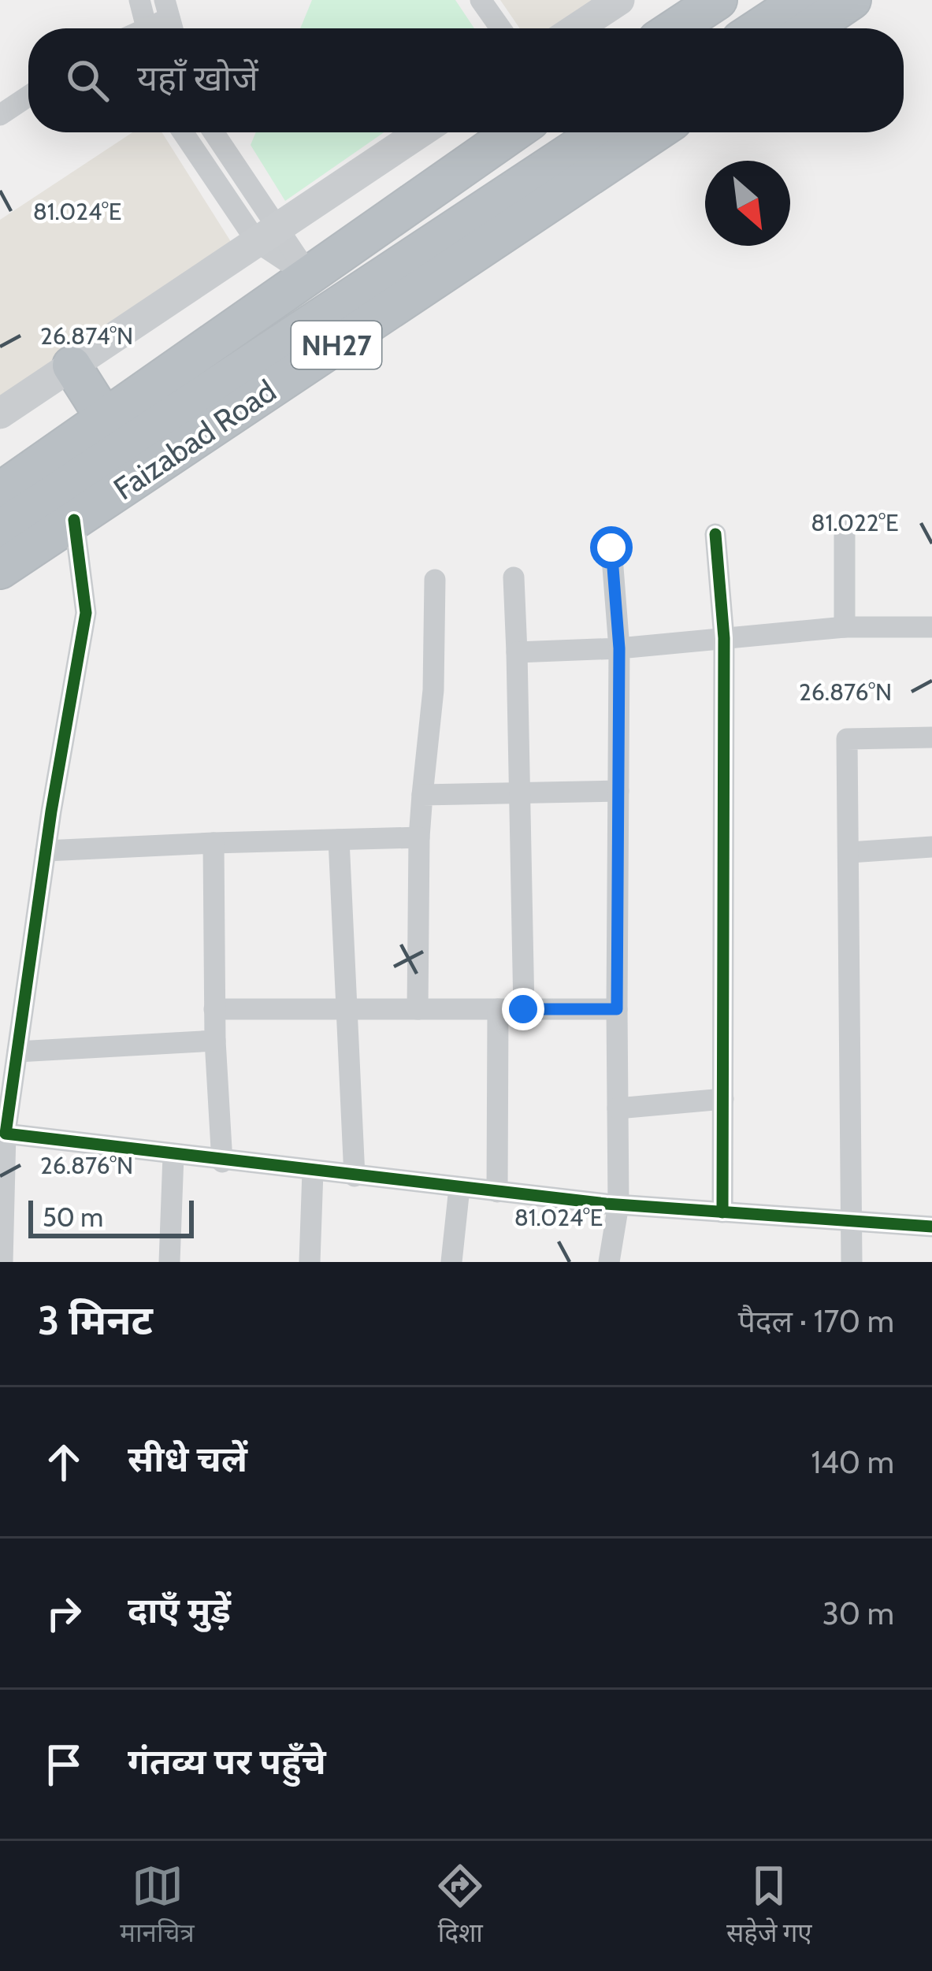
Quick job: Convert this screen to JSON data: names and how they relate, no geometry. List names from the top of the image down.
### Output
{
  "streets": {
    "highway": ["NH27", "Faizabad Road"]
  },
  "scale_bar": "50 m",
  "north": "bottom right",
  "page": {
    "search": "यहाँ खोजें",
    "scale": "50 m",
    "heading": ["3 मिनट", "पैदल · 170 m"],
    "list": [
      ["सीधे चलें", "140 m"],
      ["दाएँ मुड़ें", "30 m"],
      "गंतव्य पर पहुँचे"
    ],
    "nav": ["मानचित्र", "दिशा", "सहेजे गए"]
  },
  "coordinates": [
    "81.024°E",
    "26.874°N",
    "81.022°E",
    "26.876°N"
  ]
}
